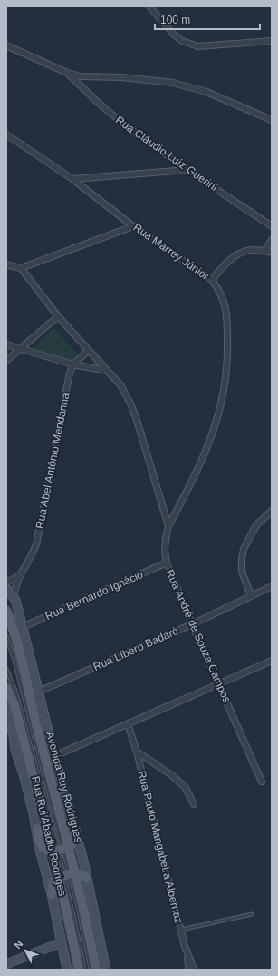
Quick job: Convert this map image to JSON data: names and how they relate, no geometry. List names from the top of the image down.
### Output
{
  "streets": {
    "main road": ["Avenida Ruy Rodrigues"],
    "street": [
      "Rua Cláudio Luíz Guerini",
      "Rua Marrey Júnior",
      "Rua Abel Antônio Mendanha",
      "Rua Bernardo Ignácio",
      "Rua André de Souza Campos",
      "Rua Líbero Badaró",
      "Rua Rui Abadio Rodriges",
      "Rua Paulo Mangabeira Albernaz"
    ]
  },
  "crossings": [
    ["Rua Marrey Júnior", "Rua André de Souza Campos"],
    ["Rua Abel Antônio Mendanha", "Rua André de Souza Campos"],
    ["Rua Bernardo Ignácio", "Rua André de Souza Campos"],
    ["Rua André de Souza Campos", "Rua Líbero Badaró"]
  ],
  "scale_bar": "100 m",
  "north": "top left"
}
